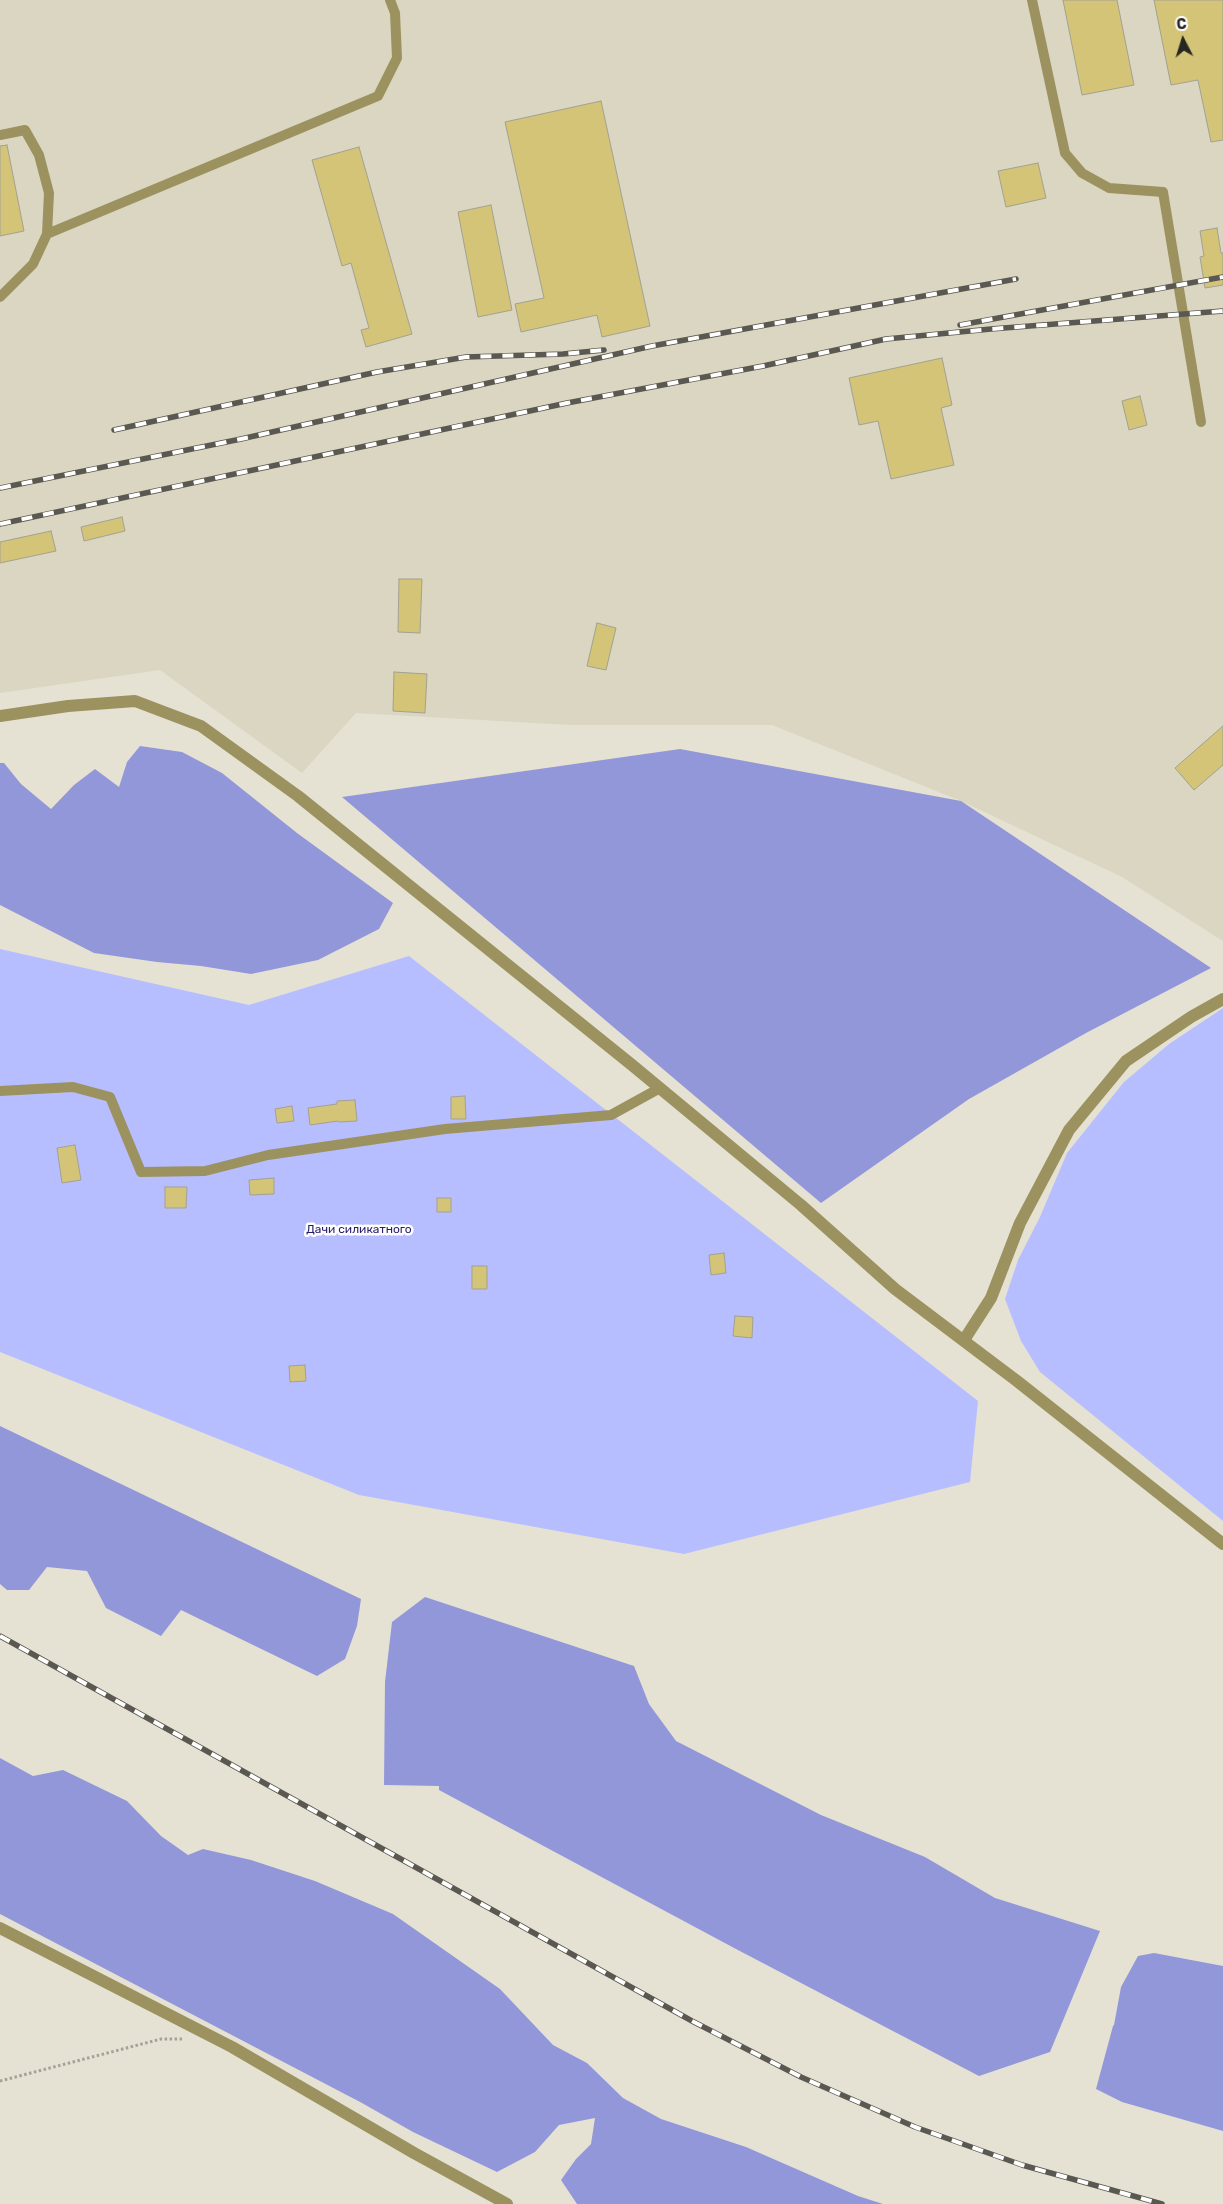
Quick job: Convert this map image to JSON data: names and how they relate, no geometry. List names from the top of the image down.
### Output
{
  "parks": ["Дачи силикатного"],
  "north": "top"
}
